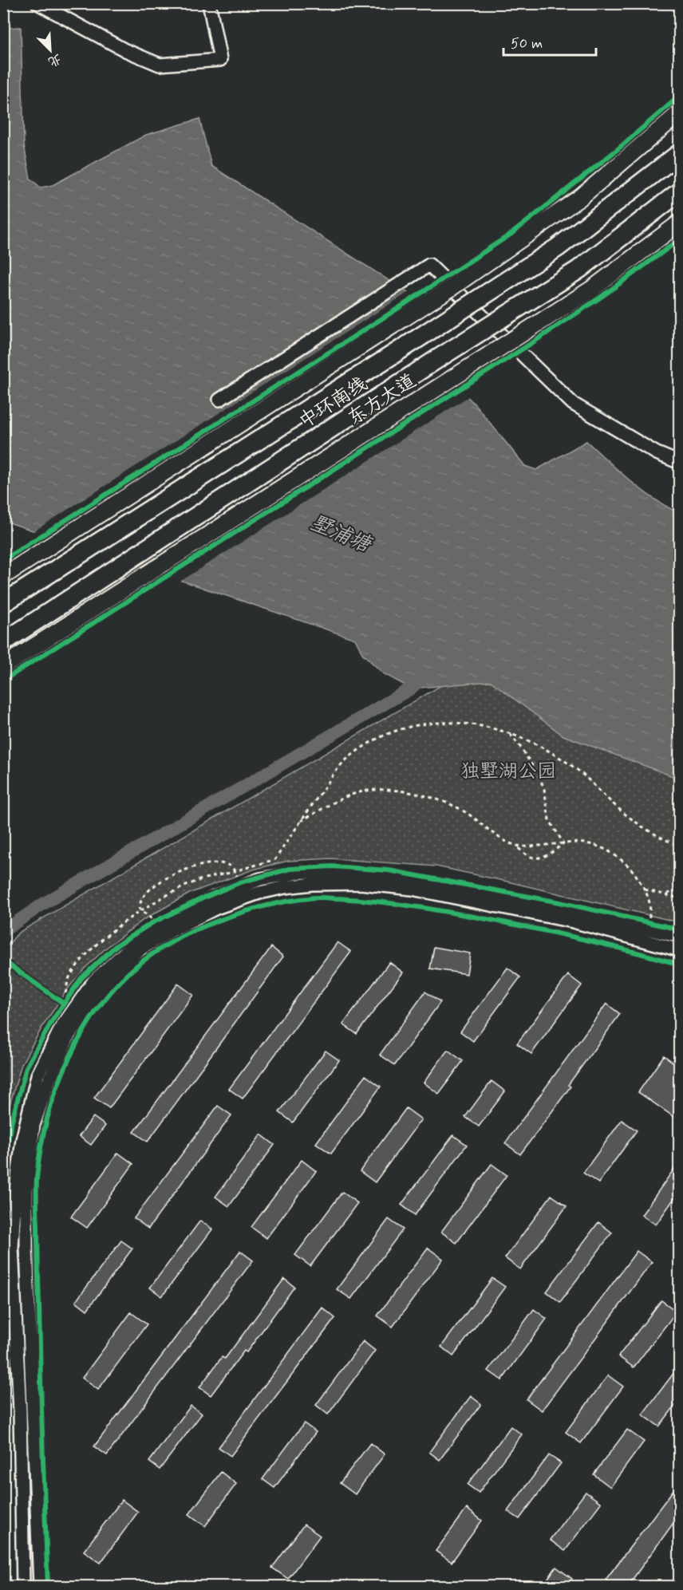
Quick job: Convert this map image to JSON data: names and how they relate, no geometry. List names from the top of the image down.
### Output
{
  "streets": {
    "highway": ["中环南线"],
    "main road": ["东方大道"]
  },
  "water": ["墅浦塘"],
  "parks": ["独墅湖公园"],
  "scale_bar": "50 m",
  "north": "bottom right"
}
